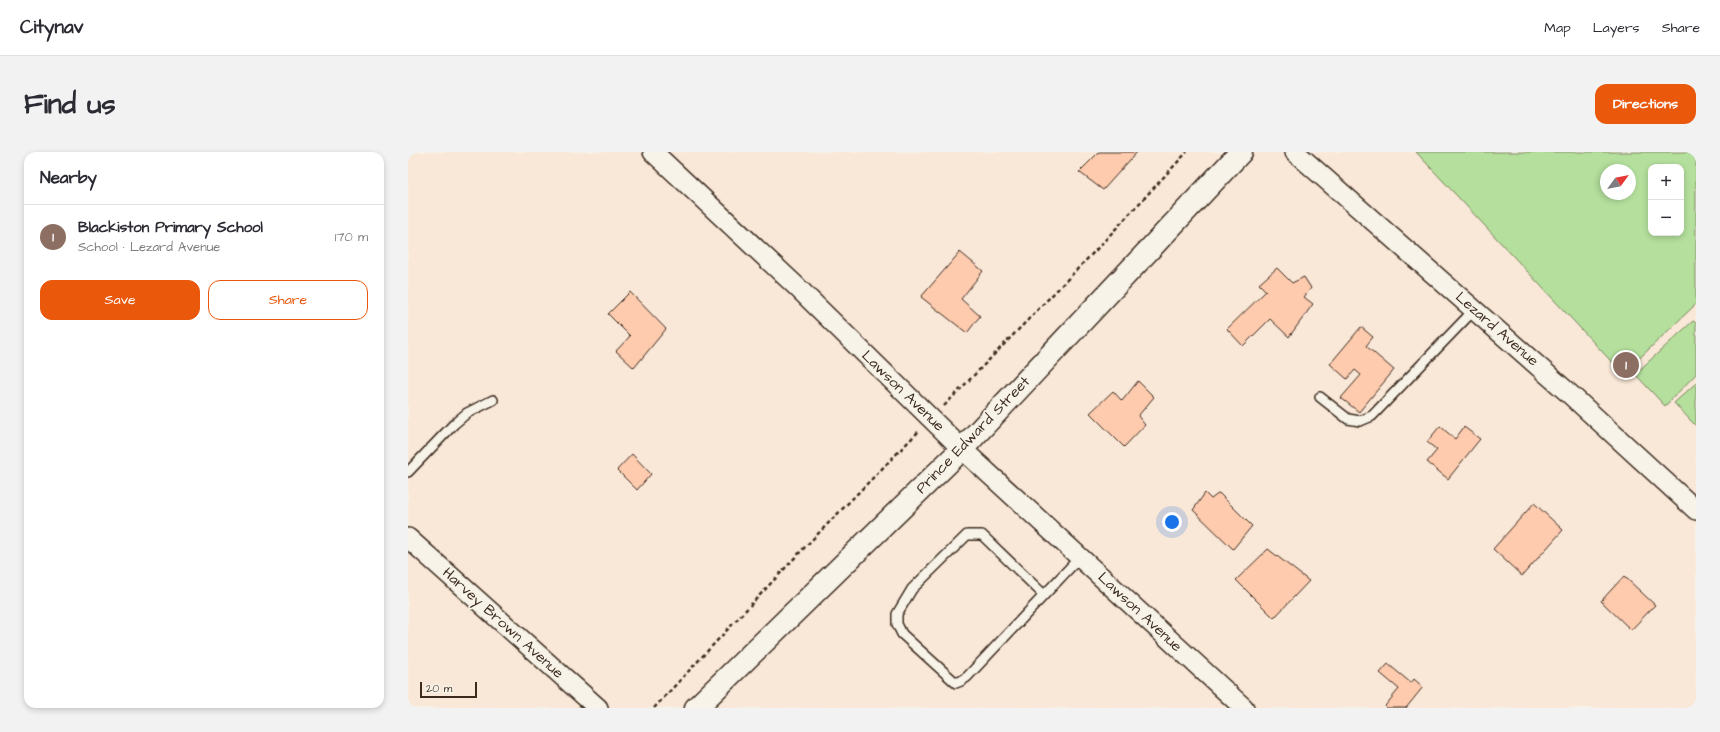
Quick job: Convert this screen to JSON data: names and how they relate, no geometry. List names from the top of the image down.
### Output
{
  "streets": {
    "main road": ["Prince Edward Street"],
    "street": ["Lezard Avenue", "Lawson Avenue", "Harvey Brown Avenue"]
  },
  "crossings": [
    ["Lawson Avenue", "Prince Edward Street"]
  ],
  "scale_bar": "20 m",
  "north": "top right",
  "page": {
    "header": "Citynav",
    "nav": ["Map", "Layers", "Share"],
    "buttons": [
      "Directions",
      ["Save", "Share"]
    ],
    "title": "Find us",
    "heading": "Nearby",
    "map_buttons": ["+", "−"],
    "list": [
      {
        "mark": "1",
        "name": "Blackiston Primary School",
        "note": "School · Lezard Avenue",
        "value": "170 m"
      }
    ],
    "pins": "1",
    "scale": "20 m"
  }
}
